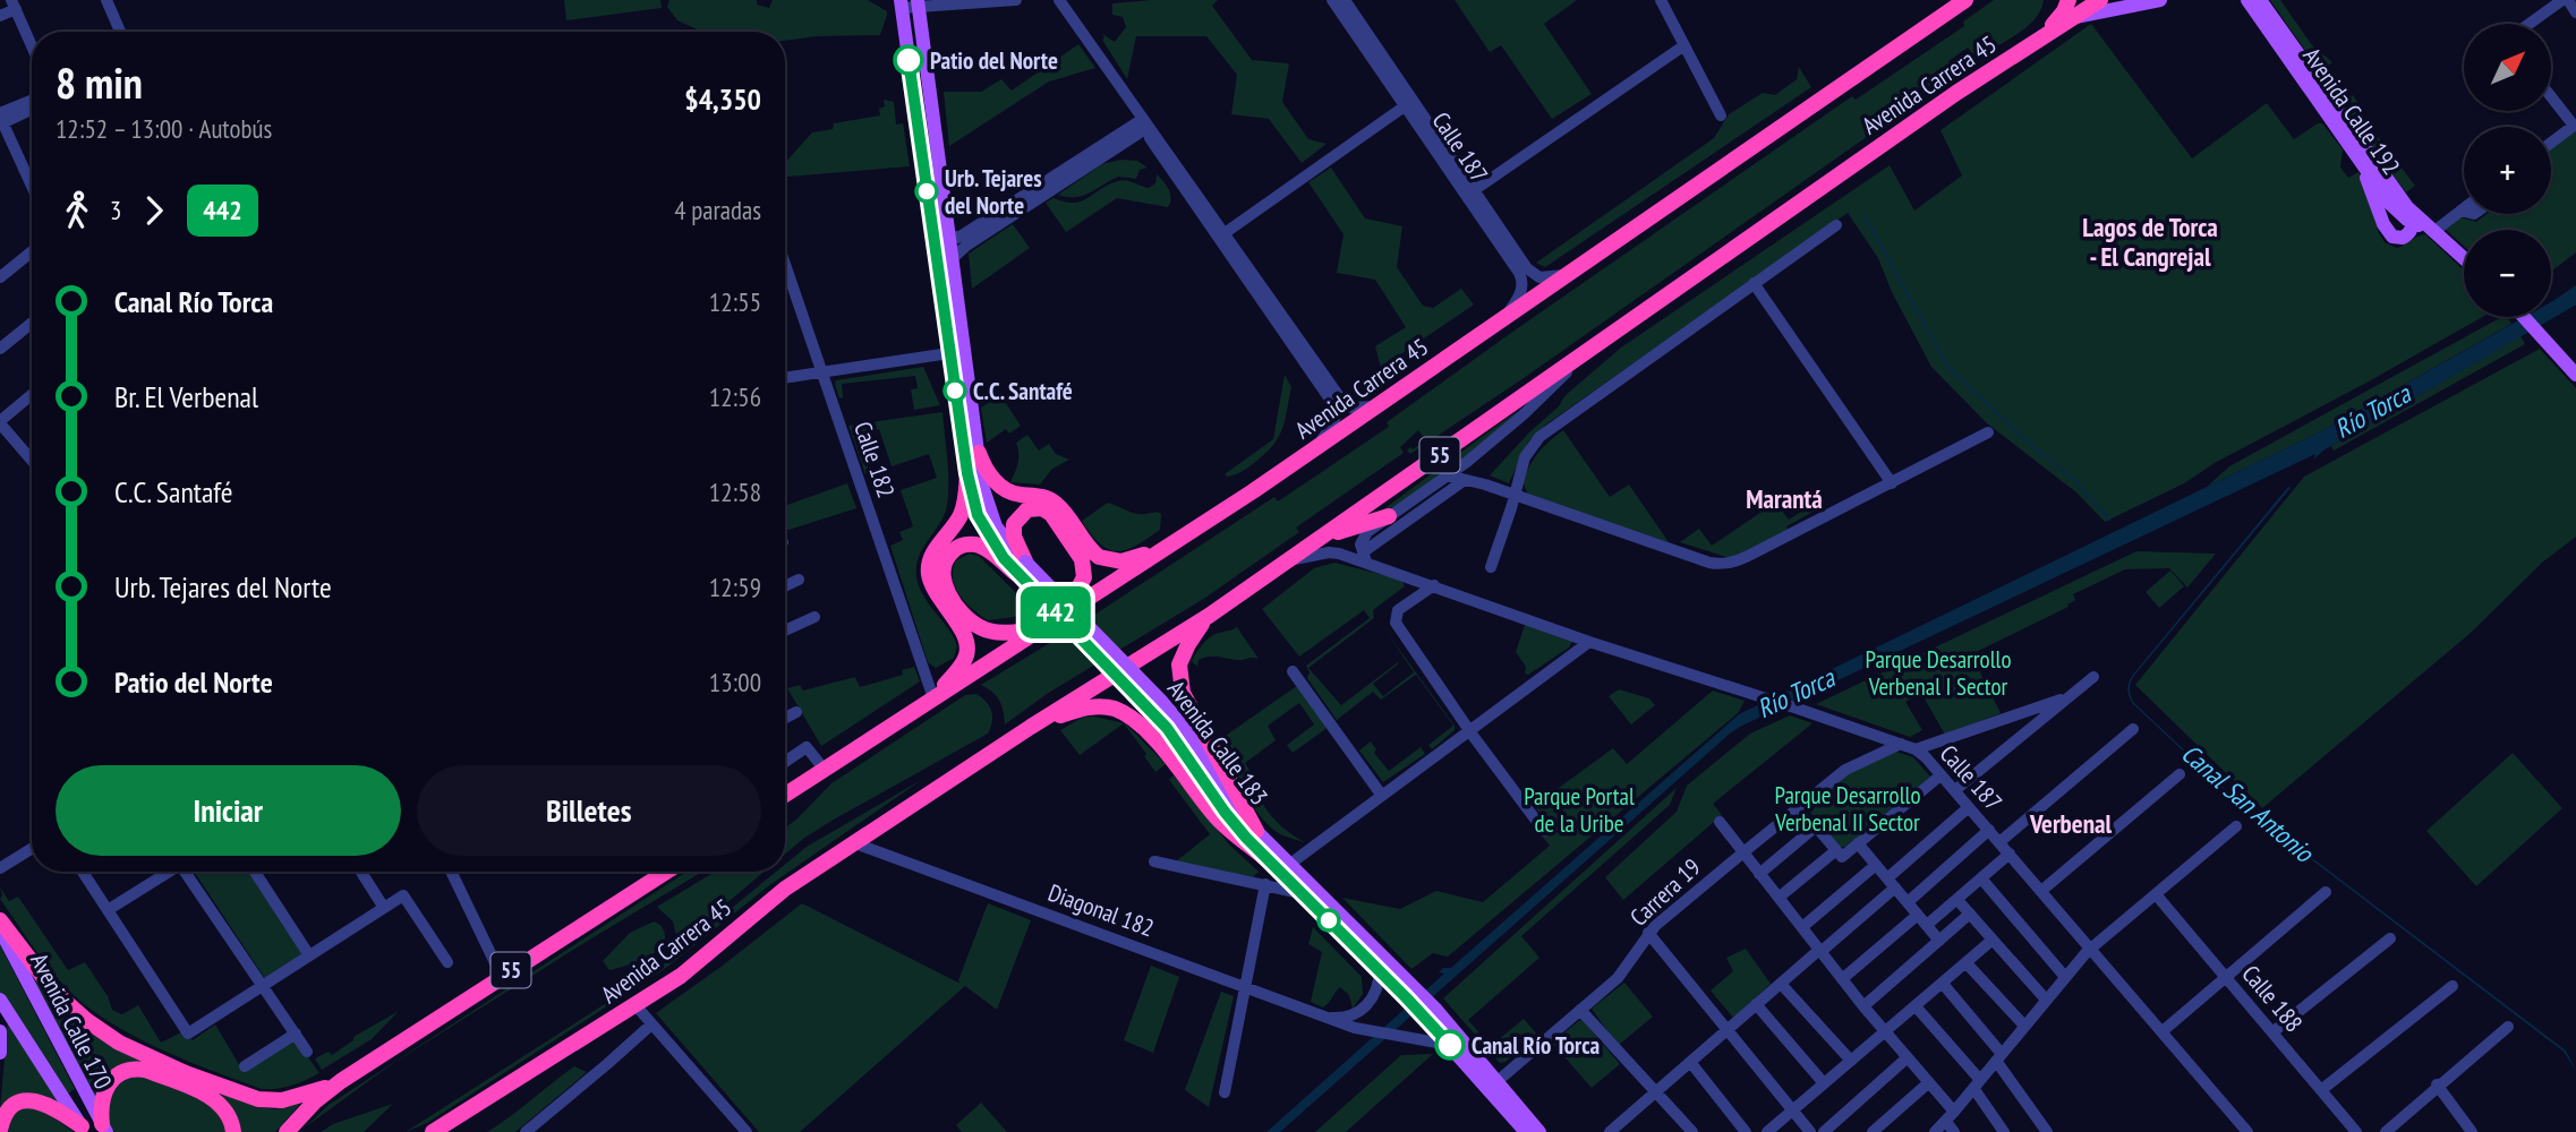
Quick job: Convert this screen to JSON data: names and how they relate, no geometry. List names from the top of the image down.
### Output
{
  "streets": {
    "highway": ["Avenida Carrera 45", "55"],
    "main road": ["Avenida Calle 192", "Avenida Calle 183", "Avenida Calle 170"],
    "street": [
      "Calle 187",
      "Calle 182",
      "Carrera 19",
      "Diagonal 182",
      "Calle 188"
    ]
  },
  "crossings": [
    ["Avenida Carrera 45", "Calle 187"],
    ["Avenida Carrera 45", "Calle 182"],
    ["Avenida Carrera 45", "Diagonal 182"],
    ["Calle 187", "Carrera 19"],
    ["Avenida Calle 183", "Carrera 19"],
    ["Avenida Calle 183", "Diagonal 182"]
  ],
  "districts": ["Lagos de Torca - El Cangrejal", "Marantá", "Verbenal"],
  "water": ["Río Torca", "Canal San Antonio"],
  "parks": ["Parque Desarrollo Verbenal I Sector", "Parque Desarrollo Verbenal II Sector", "Parque Portal de la Uribe"],
  "places": [
    "Patio del Norte",
    "Urb. Tejares del Norte",
    "C.C. Santafé",
    "Canal Río Torca"
  ],
  "lines": ["bus line 442"],
  "north": "top right",
  "page": {
    "on_map": "442",
    "map_buttons": ["+", "−"],
    "heading": ["8 min", "12:52 – 13:00 · Autobús", "$4,350"],
    "legs": ["3", "442", "4 paradas"],
    "list": [
      {
        "name": "Canal Río Torca",
        "value": "12:55"
      },
      {
        "name": "Br. El Verbenal",
        "value": "12:56"
      },
      {
        "name": "C.C. Santafé",
        "value": "12:58"
      },
      {
        "name": "Urb. Tejares del Norte",
        "value": "12:59"
      },
      {
        "name": "Patio del Norte",
        "value": "13:00"
      }
    ],
    "buttons": ["Iniciar", "Billetes"]
  }
}
